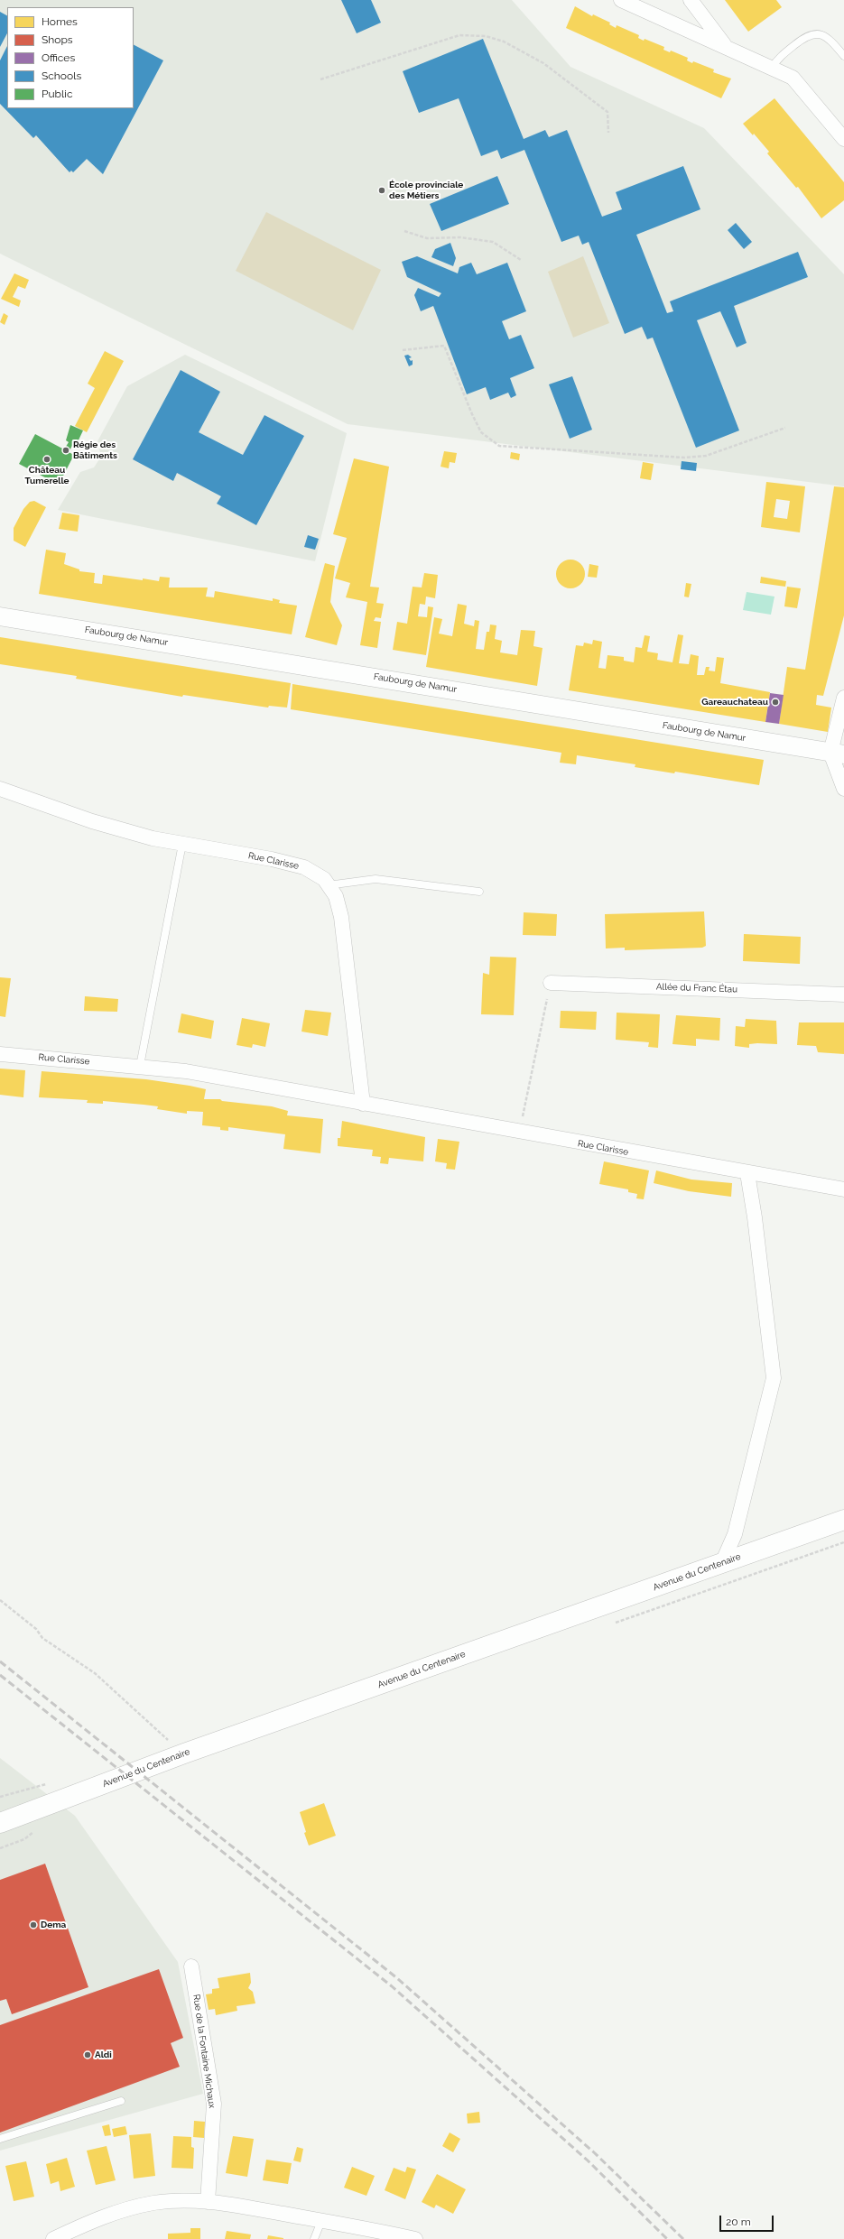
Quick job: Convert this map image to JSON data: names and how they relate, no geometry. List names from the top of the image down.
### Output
{
  "streets": {
    "main road": ["Avenue du Centenaire"],
    "street": [
      "Faubourg de Namur",
      "Rue Clarisse",
      "Allée du Franc Étau",
      "Rue de la Fontaine Michaux"
    ]
  },
  "places": [
    "École provinciale des Métiers",
    "Régie des Bâtiments",
    "Château Tumerelle",
    "Gareauchateau",
    "Dema",
    "Aldi"
  ],
  "legend": [
    "Homes",
    "Shops",
    "Offices",
    "Schools",
    "Public"
  ],
  "scale_bar": "20 m"
}
